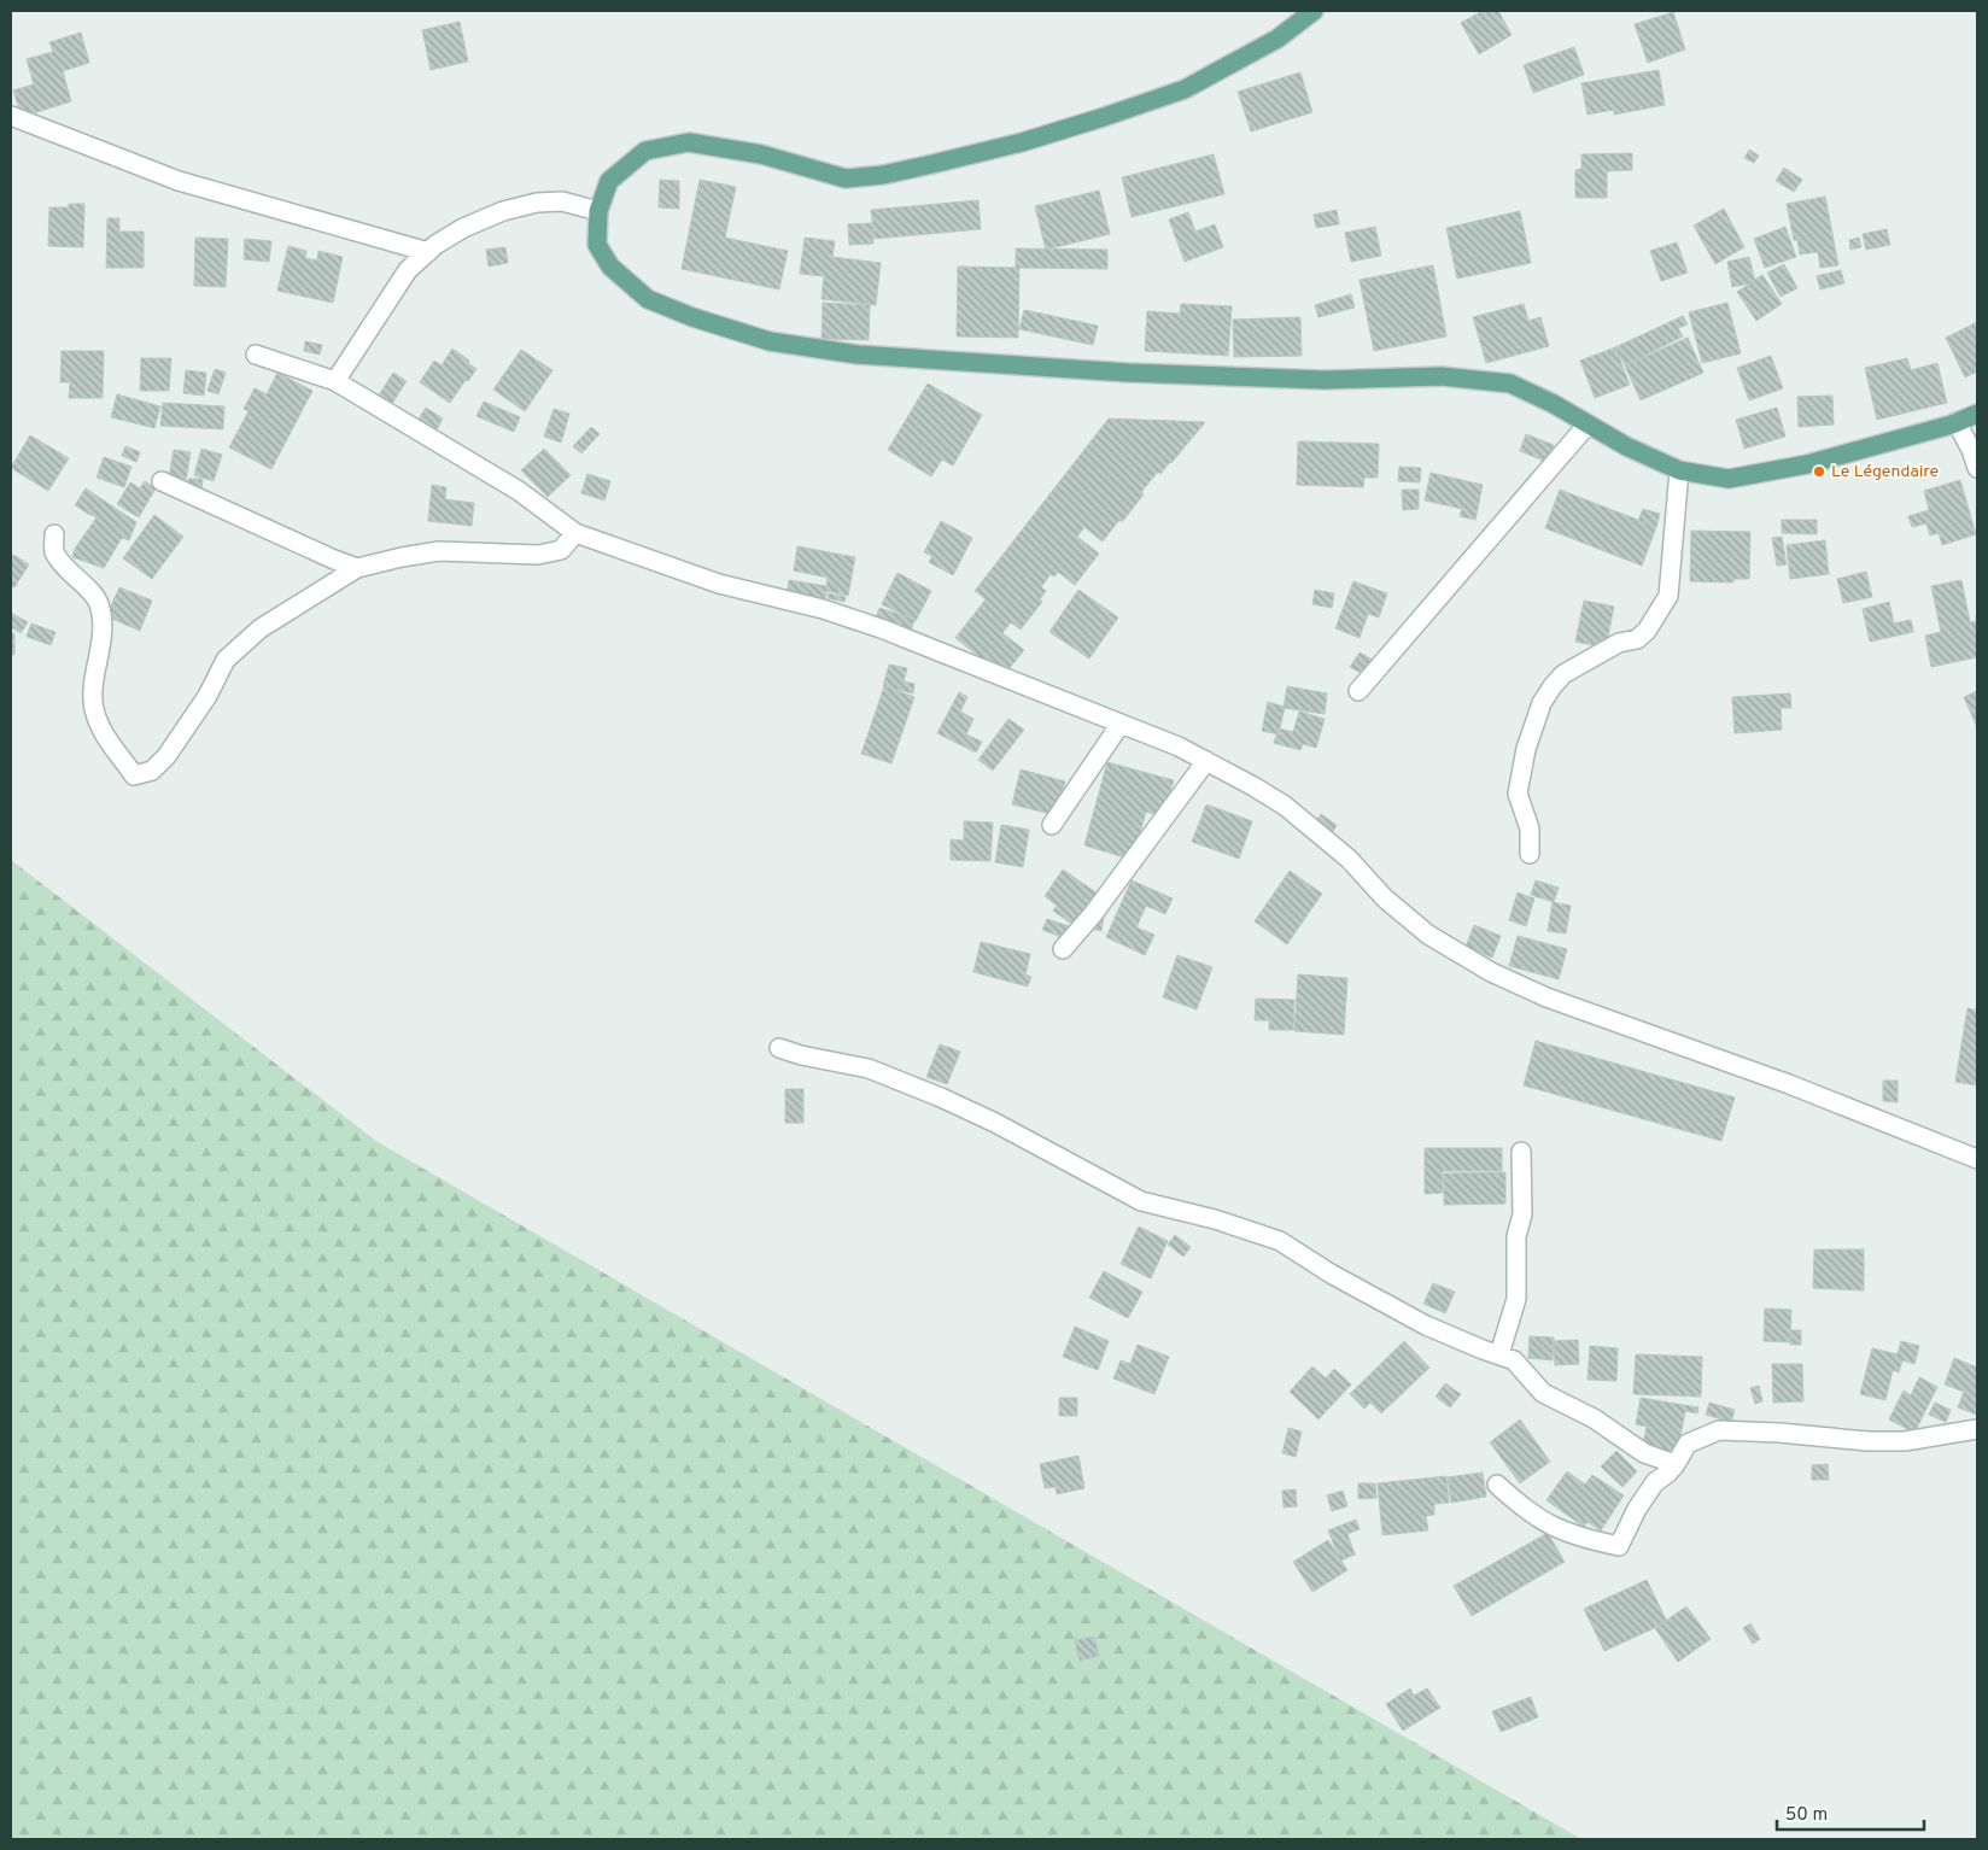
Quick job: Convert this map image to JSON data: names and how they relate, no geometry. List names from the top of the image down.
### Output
{
  "places": ["Le Légendaire"],
  "scale_bar": "50 m"
}
